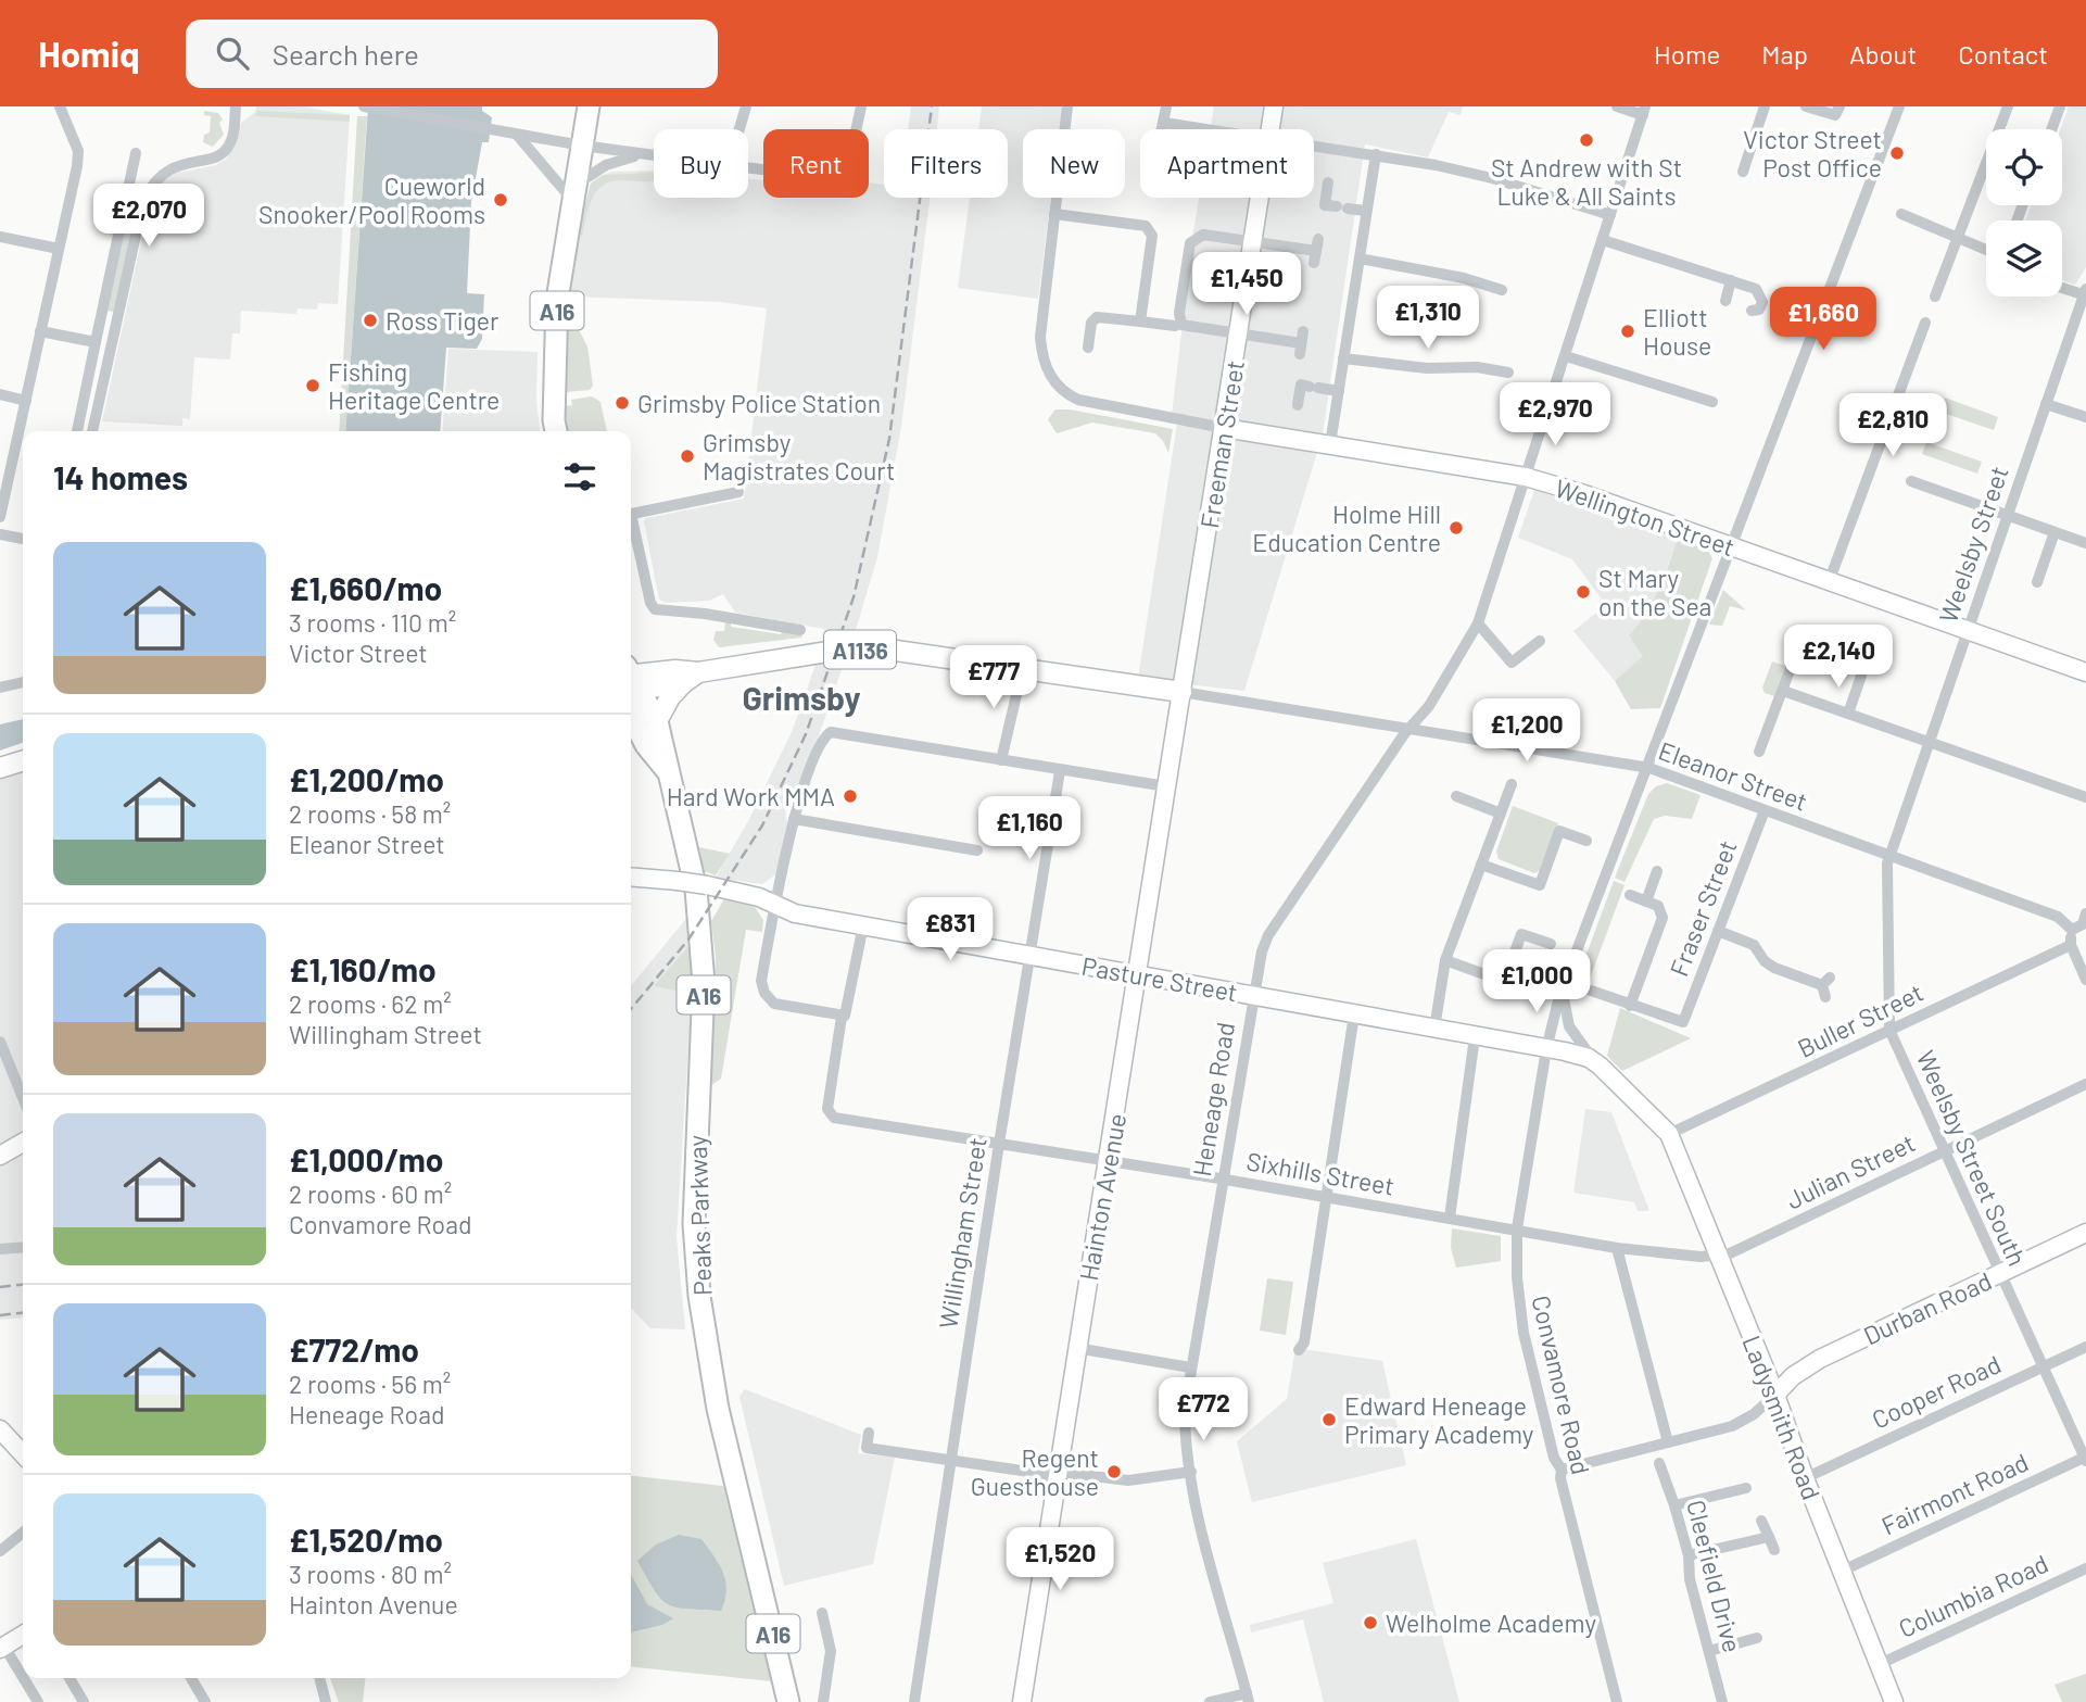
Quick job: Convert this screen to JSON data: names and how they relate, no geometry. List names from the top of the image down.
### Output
{
  "streets": {
    "highway": ["A16", "Peaks Parkway"],
    "main road": ["A1136"],
    "street": [
      "Freeman Street",
      "Wellington Street",
      "Weelsby Street",
      "Eleanor Street",
      "Fraser Street",
      "Pasture Street",
      "Buller Street",
      "Heneage Road",
      "Weelsby Street South",
      "Julian Street",
      "Sixhills Street",
      "Hainton Avenue",
      "Willingham Street",
      "Durban Road",
      "Convamore Road",
      "Cooper Road",
      "Ladysmith Road",
      "Fairmont Road",
      "Cleefield Drive",
      "Columbia Road"
    ]
  },
  "crossings": [
    ["Freeman Street", "Wellington Street"],
    ["Freeman Street", "A1136"],
    ["Freeman Street", "Eleanor Street"],
    ["Freeman Street", "Hainton Avenue"],
    ["Wellington Street", "Weelsby Street"],
    ["Wellington Street", "Heneage Road"],
    ["Wellington Street", "Convamore Road"],
    ["Weelsby Street", "Eleanor Street"],
    ["Weelsby Street", "Weelsby Street South"],
    ["A1136", "Eleanor Street"],
    ["A1136", "Hainton Avenue"],
    ["Eleanor Street", "Fraser Street"],
    ["Eleanor Street", "Heneage Road"],
    ["Eleanor Street", "Weelsby Street South"],
    ["Eleanor Street", "Hainton Avenue"],
    ["Eleanor Street", "Convamore Road"],
    ["Pasture Street", "Buller Street"],
    ["Pasture Street", "Heneage Road"],
    ["Pasture Street", "Hainton Avenue"],
    ["Pasture Street", "Willingham Street"],
    ["Pasture Street", "Convamore Road"],
    ["Pasture Street", "Ladysmith Road"],
    ["Buller Street", "Weelsby Street South"],
    ["Buller Street", "Ladysmith Road"],
    ["Heneage Road", "Sixhills Street"],
    ["Weelsby Street South", "Julian Street"],
    ["Weelsby Street South", "Durban Road"],
    ["Weelsby Street South", "Cooper Road"],
    ["Weelsby Street South", "Fairmont Road"],
    ["Julian Street", "Sixhills Street"],
    ["Julian Street", "Ladysmith Road"],
    ["Sixhills Street", "Hainton Avenue"],
    ["Sixhills Street", "Willingham Street"],
    ["Sixhills Street", "Convamore Road"],
    ["Sixhills Street", "Ladysmith Road"],
    ["Durban Road", "Ladysmith Road"],
    ["Cooper Road", "Ladysmith Road"],
    ["Ladysmith Road", "Fairmont Road"],
    ["Ladysmith Road", "Columbia Road"]
  ],
  "districts": ["Grimsby"],
  "places": [
    "St Andrew with St Luke & All Saints",
    "Victor Street Post Office",
    "Cueworld Snooker/Pool Rooms",
    "Ross Tiger",
    "Elliott House",
    "Fishing Heritage Centre",
    "Grimsby Police Station",
    "Grimsby Magistrates Court",
    "Holme Hill Education Centre",
    "St Mary on the Sea",
    "Hard Work MMA",
    "Edward Heneage Primary Academy",
    "Regent Guesthouse",
    "Welholme Academy"
  ],
  "page": {
    "header": "Homiq",
    "search": "Search here",
    "nav": [
      "Home",
      "Map",
      "About",
      "Contact"
    ],
    "chip": [
      "Buy",
      "Rent",
      "Filters",
      "New",
      "Apartment"
    ],
    "price": [
      "£2,070",
      "£1,450",
      "£1,310",
      "£1,660",
      "£2,970",
      "£2,810",
      "£2,140",
      "£777",
      "£1,200",
      "£1,160",
      "£831",
      "£1,000",
      "£772",
      "£1,520"
    ],
    "heading": "14 homes",
    "list": [
      {
        "name": "£1,660/mo",
        "note": "3 rooms · 110 m² · Victor Street"
      },
      {
        "name": "£1,200/mo",
        "note": "2 rooms · 58 m² · Eleanor Street"
      },
      {
        "name": "£1,160/mo",
        "note": "2 rooms · 62 m² · Willingham Street"
      },
      {
        "name": "£1,000/mo",
        "note": "2 rooms · 60 m² · Convamore Road"
      },
      {
        "name": "£772/mo",
        "note": "2 rooms · 56 m² · Heneage Road"
      },
      {
        "name": "£1,520/mo",
        "note": "3 rooms · 80 m² · Hainton Avenue"
      }
    ]
  }
}
